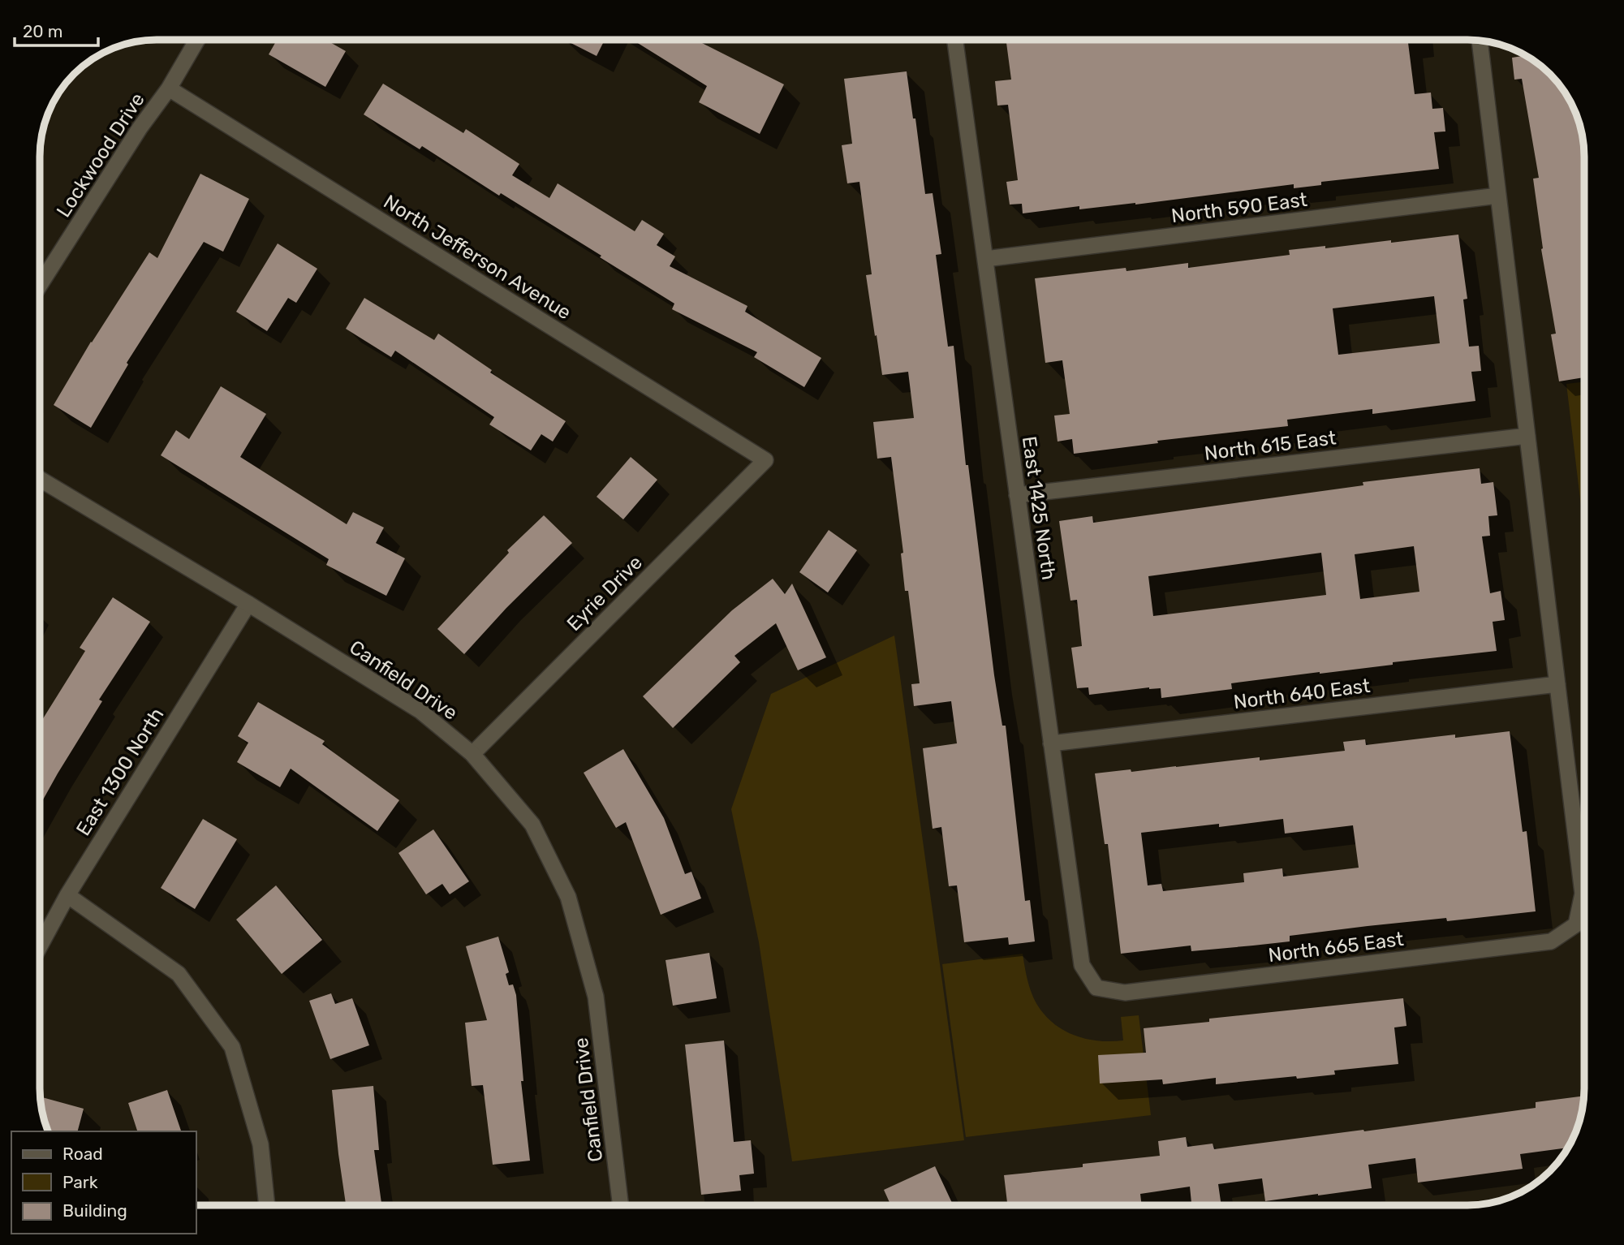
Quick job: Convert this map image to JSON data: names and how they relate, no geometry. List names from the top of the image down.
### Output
{
  "streets": {
    "street": [
      "Lockwood Drive",
      "North 590 East",
      "North Jefferson Avenue",
      "North 615 East",
      "East 1425 North",
      "Eyrie Drive",
      "Canfield Drive",
      "North 640 East",
      "East 1300 North",
      "North 665 East"
    ]
  },
  "crossings": [
    ["Lockwood Drive", "North Jefferson Avenue"],
    ["North 590 East", "East 1425 North"],
    ["North Jefferson Avenue", "Eyrie Drive"],
    ["North 615 East", "East 1425 North"],
    ["East 1425 North", "North 640 East"],
    ["East 1425 North", "North 665 East"],
    ["Eyrie Drive", "Canfield Drive"],
    ["Canfield Drive", "East 1300 North"],
    ["North 640 East", "North 665 East"]
  ],
  "legend": ["Road", "Park", "Building"],
  "scale_bar": "20 m"
}
